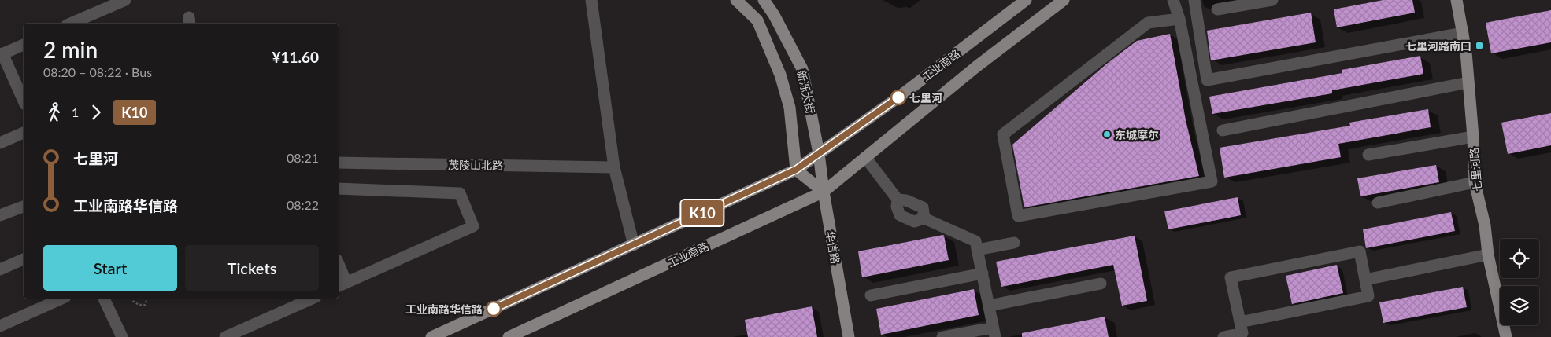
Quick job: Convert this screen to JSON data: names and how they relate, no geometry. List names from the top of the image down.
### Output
{
  "streets": {
    "main road": [
      "工业南路",
      "新泺大街",
      "七里河路",
      "华信路"
    ],
    "street": ["茂陵山北路"]
  },
  "crossings": [
    ["工业南路", "新泺大街"],
    ["工业南路", "华信路"],
    ["新泺大街", "华信路"]
  ],
  "places": {
    "transit": ["七里河路南口"],
    "other": ["七里河", "东城摩尔", "工业南路华信路"]
  },
  "lines": ["bus line K10"],
  "page": {
    "on_map": "K10",
    "heading": ["2 min", "08:20 – 08:22 · Bus", "¥11.60"],
    "legs": ["1", "K10"],
    "list": [
      {
        "name": "七里河",
        "value": "08:21"
      },
      {
        "name": "工业南路华信路",
        "value": "08:22"
      }
    ],
    "buttons": ["Start", "Tickets"]
  }
}
